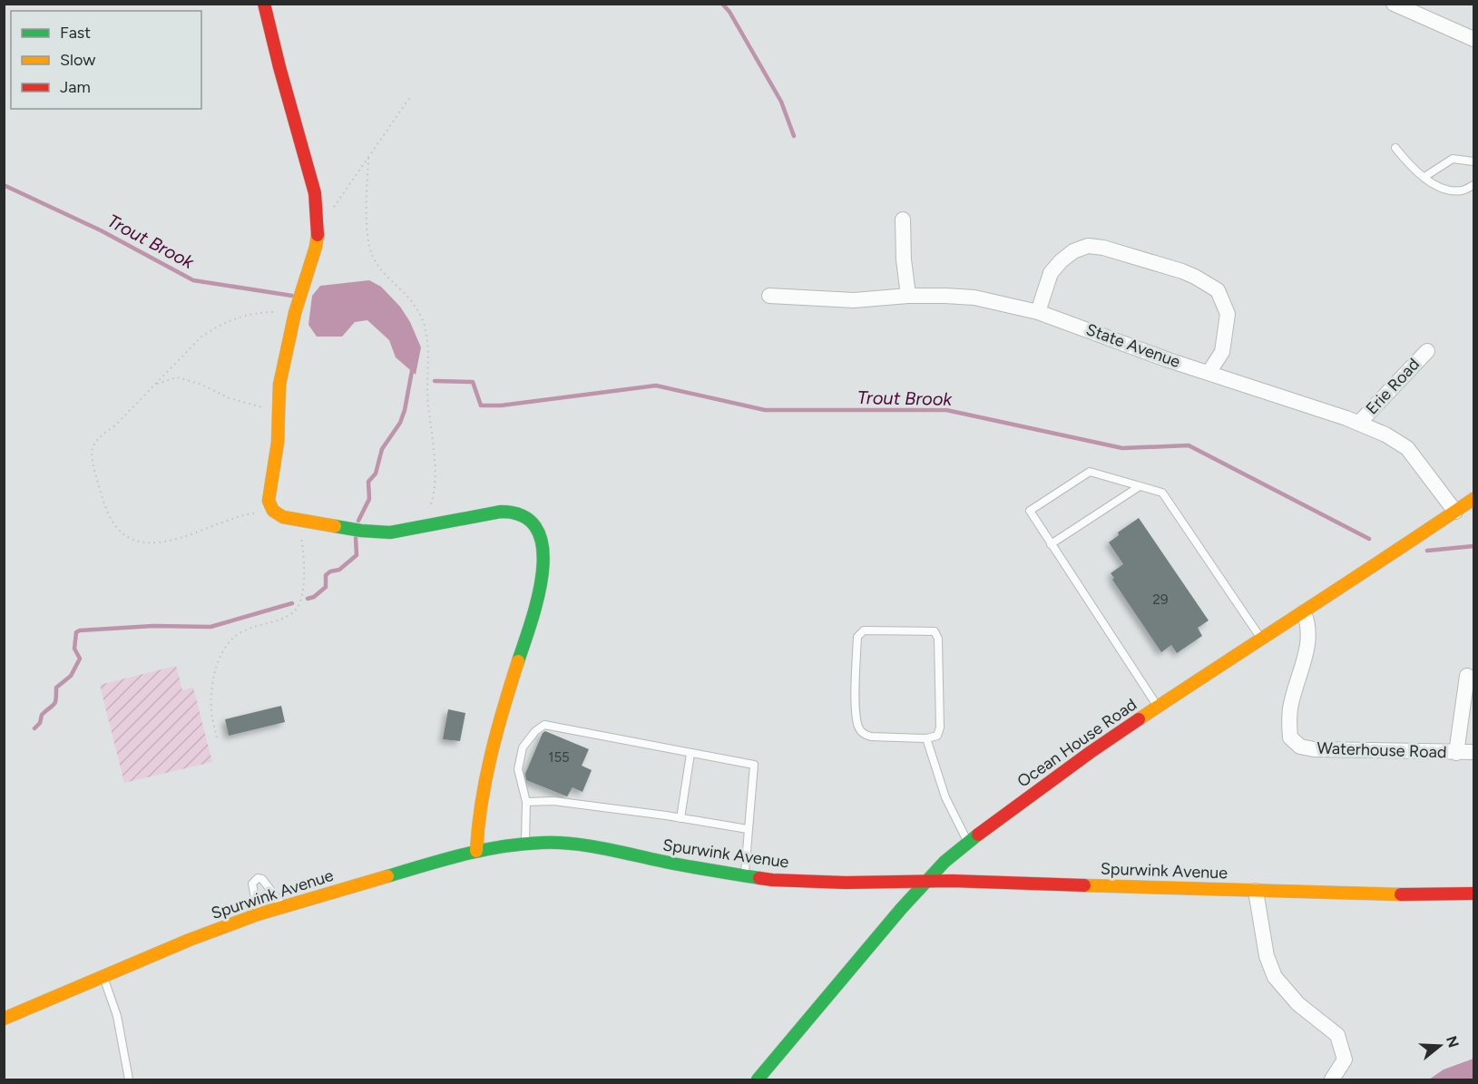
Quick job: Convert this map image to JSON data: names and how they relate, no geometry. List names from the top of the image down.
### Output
{
  "streets": {
    "street": [
      "State Avenue",
      "Erie Road",
      "Ocean House Road",
      "Waterhouse Road",
      "Spurwink Avenue"
    ]
  },
  "crossings": [
    ["State Avenue", "Erie Road"],
    ["State Avenue", "Ocean House Road"],
    ["Ocean House Road", "Waterhouse Road"],
    ["Ocean House Road", "Spurwink Avenue"]
  ],
  "water": ["Trout Brook"],
  "house_numbers": ["29", "155"],
  "legend": ["Fast", "Slow", "Jam"],
  "north": "right"
}
